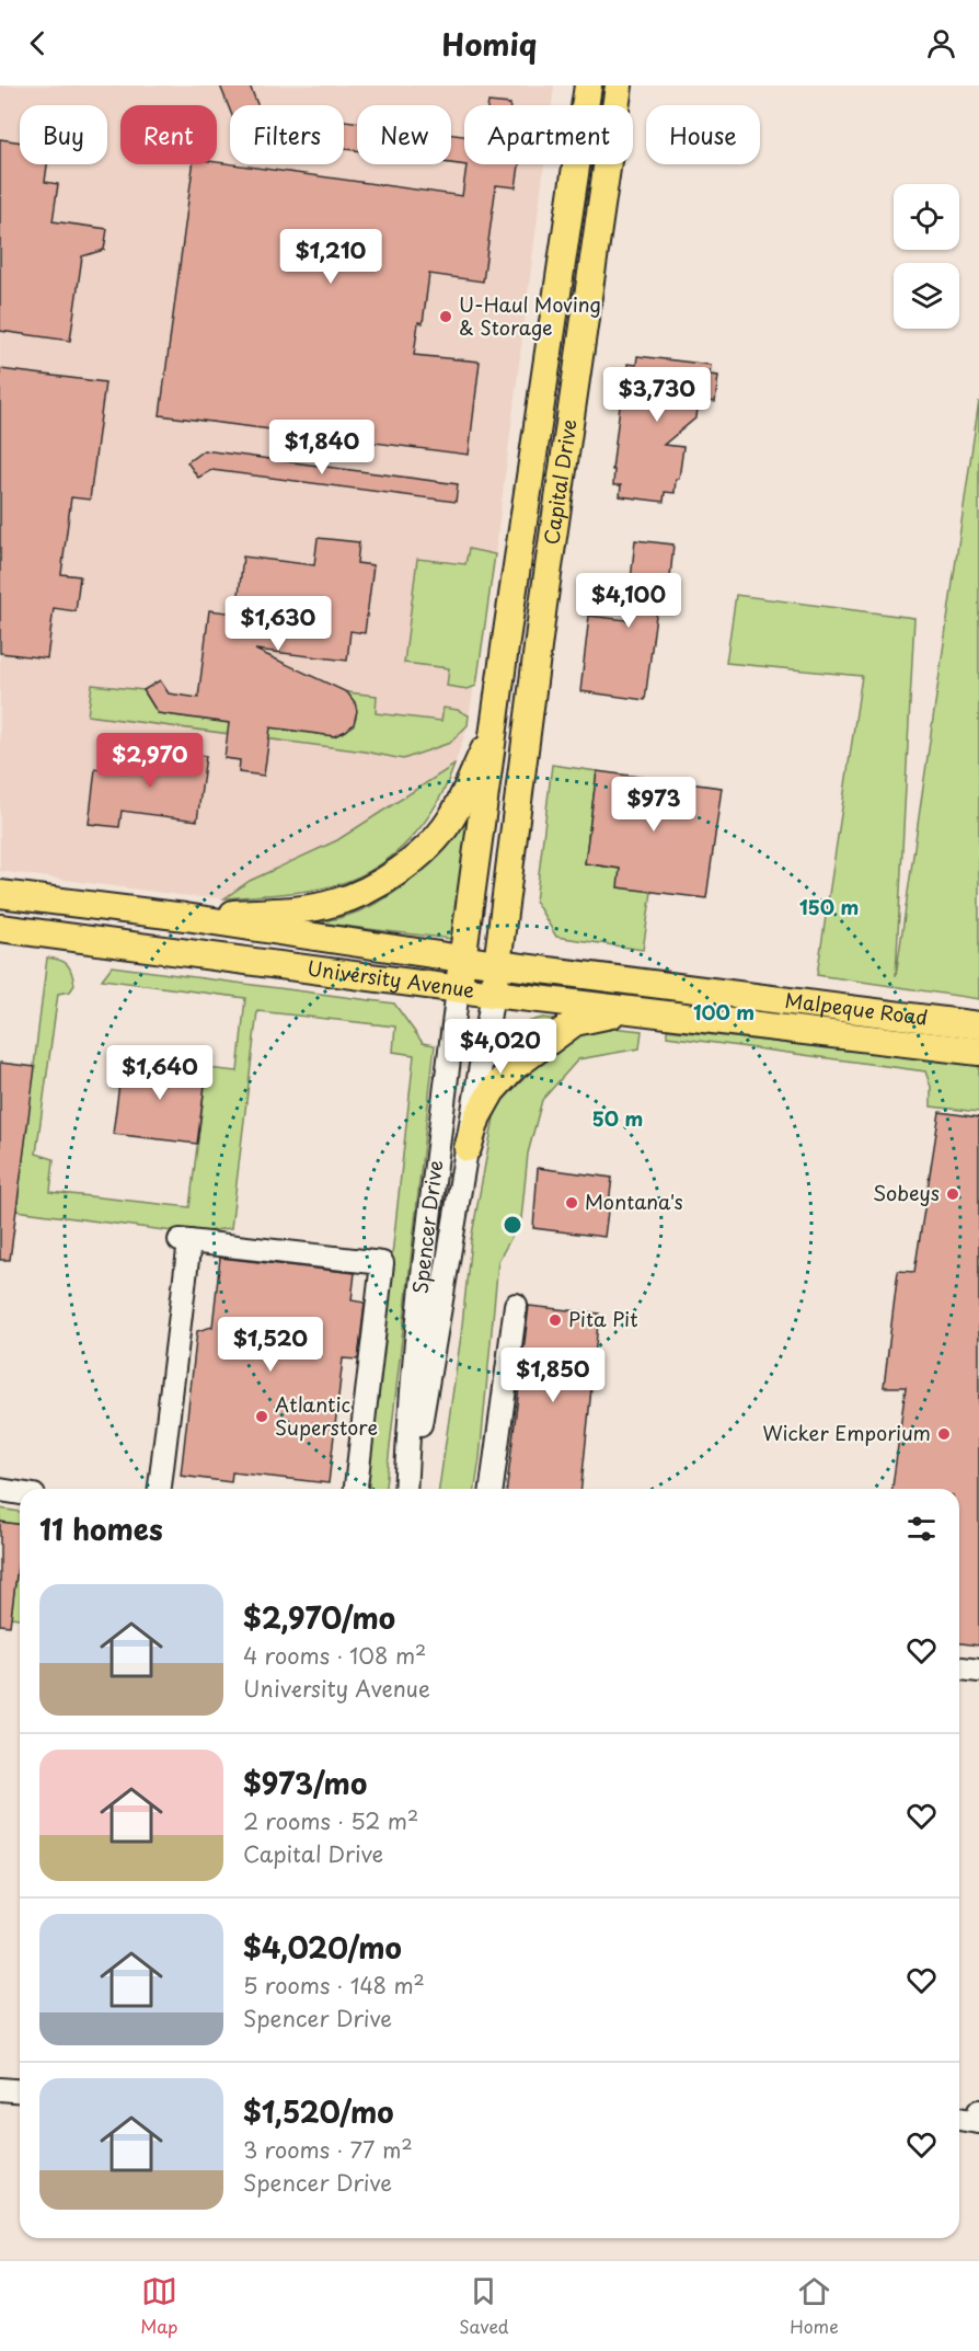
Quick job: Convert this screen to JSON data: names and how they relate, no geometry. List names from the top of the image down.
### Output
{
  "streets": {
    "main road": [
      "Capital Drive",
      "University Avenue",
      "Malpeque Road",
      "Spencer Drive"
    ]
  },
  "crossings": [
    ["Capital Drive", "University Avenue"],
    ["Capital Drive", "Malpeque Road"],
    ["Capital Drive", "Spencer Drive"],
    ["University Avenue", "Malpeque Road"],
    ["University Avenue", "Spencer Drive"]
  ],
  "places": [
    "U-Haul Moving & Storage",
    "Sobeys",
    "Montana's",
    "Pita Pit",
    "Atlantic Superstore",
    "Wicker Emporium"
  ],
  "page": {
    "header": "Homiq",
    "chip": [
      "Buy",
      "Rent",
      "Filters",
      "New",
      "Apartment",
      "House"
    ],
    "price": [
      "$1,210",
      "$3,730",
      "$1,840",
      "$4,100",
      "$1,630",
      "$2,970",
      "$973",
      "$4,020",
      "$1,640",
      "$1,520",
      "$1,850"
    ],
    "heading": "11 homes",
    "list": [
      {
        "name": "$2,970/mo",
        "note": "4 rooms · 108 m² · University Avenue"
      },
      {
        "name": "$973/mo",
        "note": "2 rooms · 52 m² · Capital Drive"
      },
      {
        "name": "$4,020/mo",
        "note": "5 rooms · 148 m² · Spencer Drive"
      },
      {
        "name": "$1,520/mo",
        "note": "3 rooms · 77 m² · Spencer Drive"
      }
    ],
    "tabs": ["Map", "Saved", "Home"]
  },
  "rings": ["150 m", "100 m", "50 m"]
}
